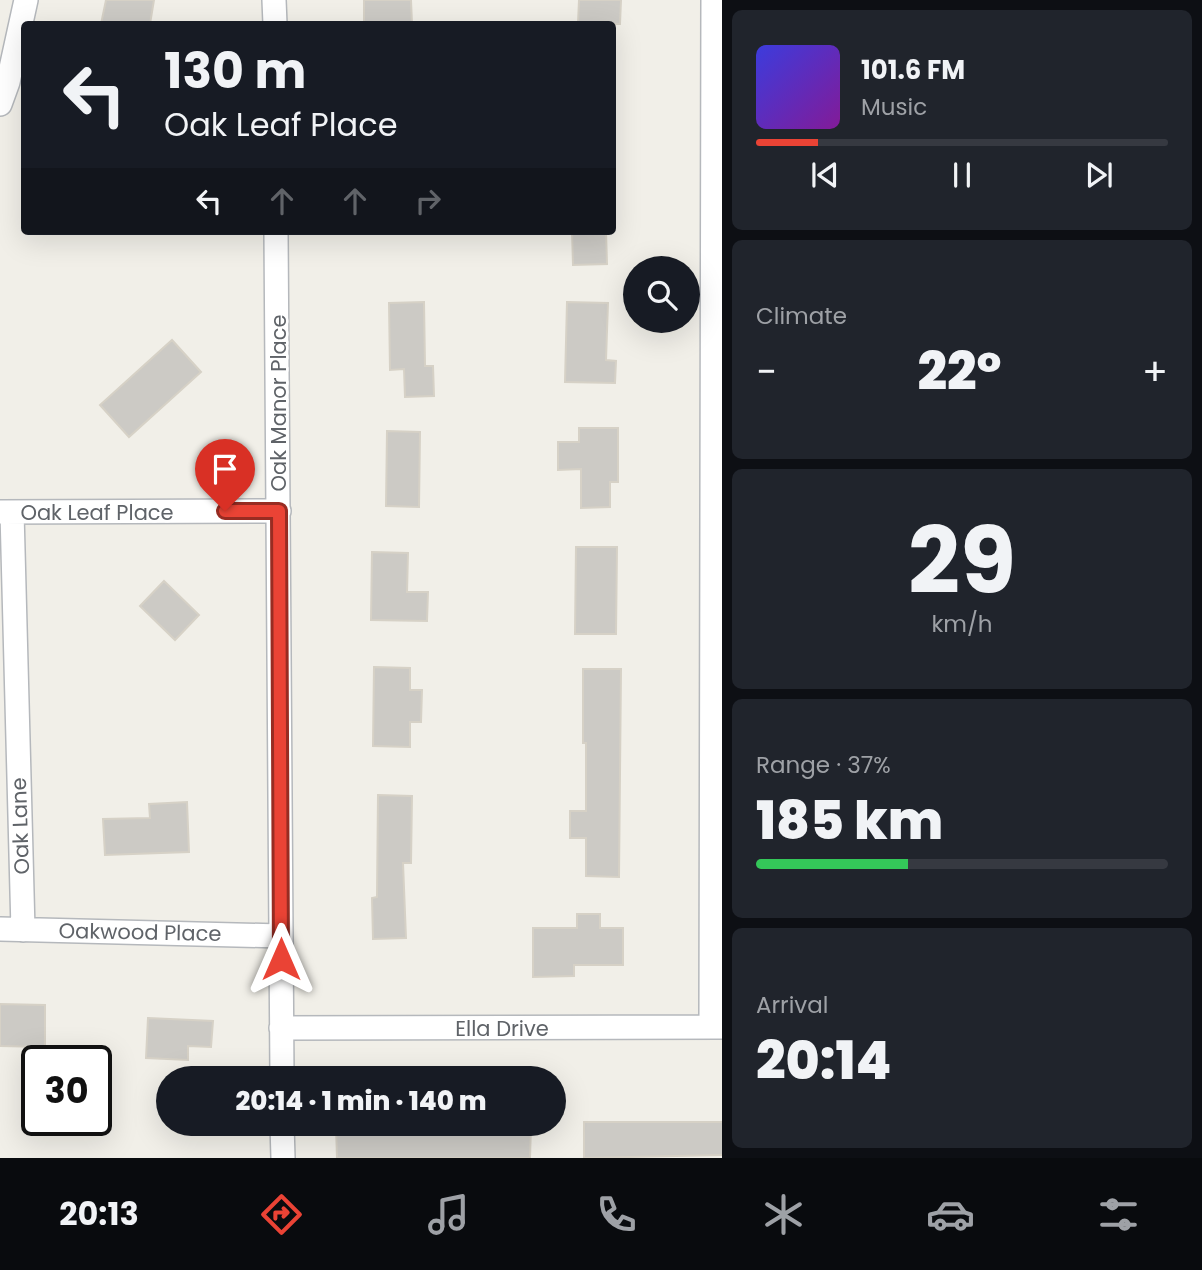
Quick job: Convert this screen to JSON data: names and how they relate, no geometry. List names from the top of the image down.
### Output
{
  "streets": {
    "street": [
      "Oak Manor Place",
      "Oak Leaf Place",
      "Oak Lane",
      "Oakwood Place",
      "Ella Drive"
    ]
  },
  "crossings": [
    ["Oak Manor Place", "Oak Leaf Place"],
    ["Oak Manor Place", "Oakwood Place"],
    ["Oak Manor Place", "Ella Drive"],
    ["Oak Leaf Place", "Oak Lane"],
    ["Oak Lane", "Oakwood Place"]
  ],
  "page": {
    "turn": ["130 m", "Oak Leaf Place"],
    "song": ["101.6 FM", "Music"],
    "tile": [
      "Climate",
      ["29", "km/h"],
      ["Range · 37%", "185 km"],
      ["Arrival", "20:14"]
    ],
    "heat": ["−", "22°", "+"],
    "limit": "30",
    "trip": "20:14 · 1 min · 140 m",
    "tabs": "20:13"
  }
}
